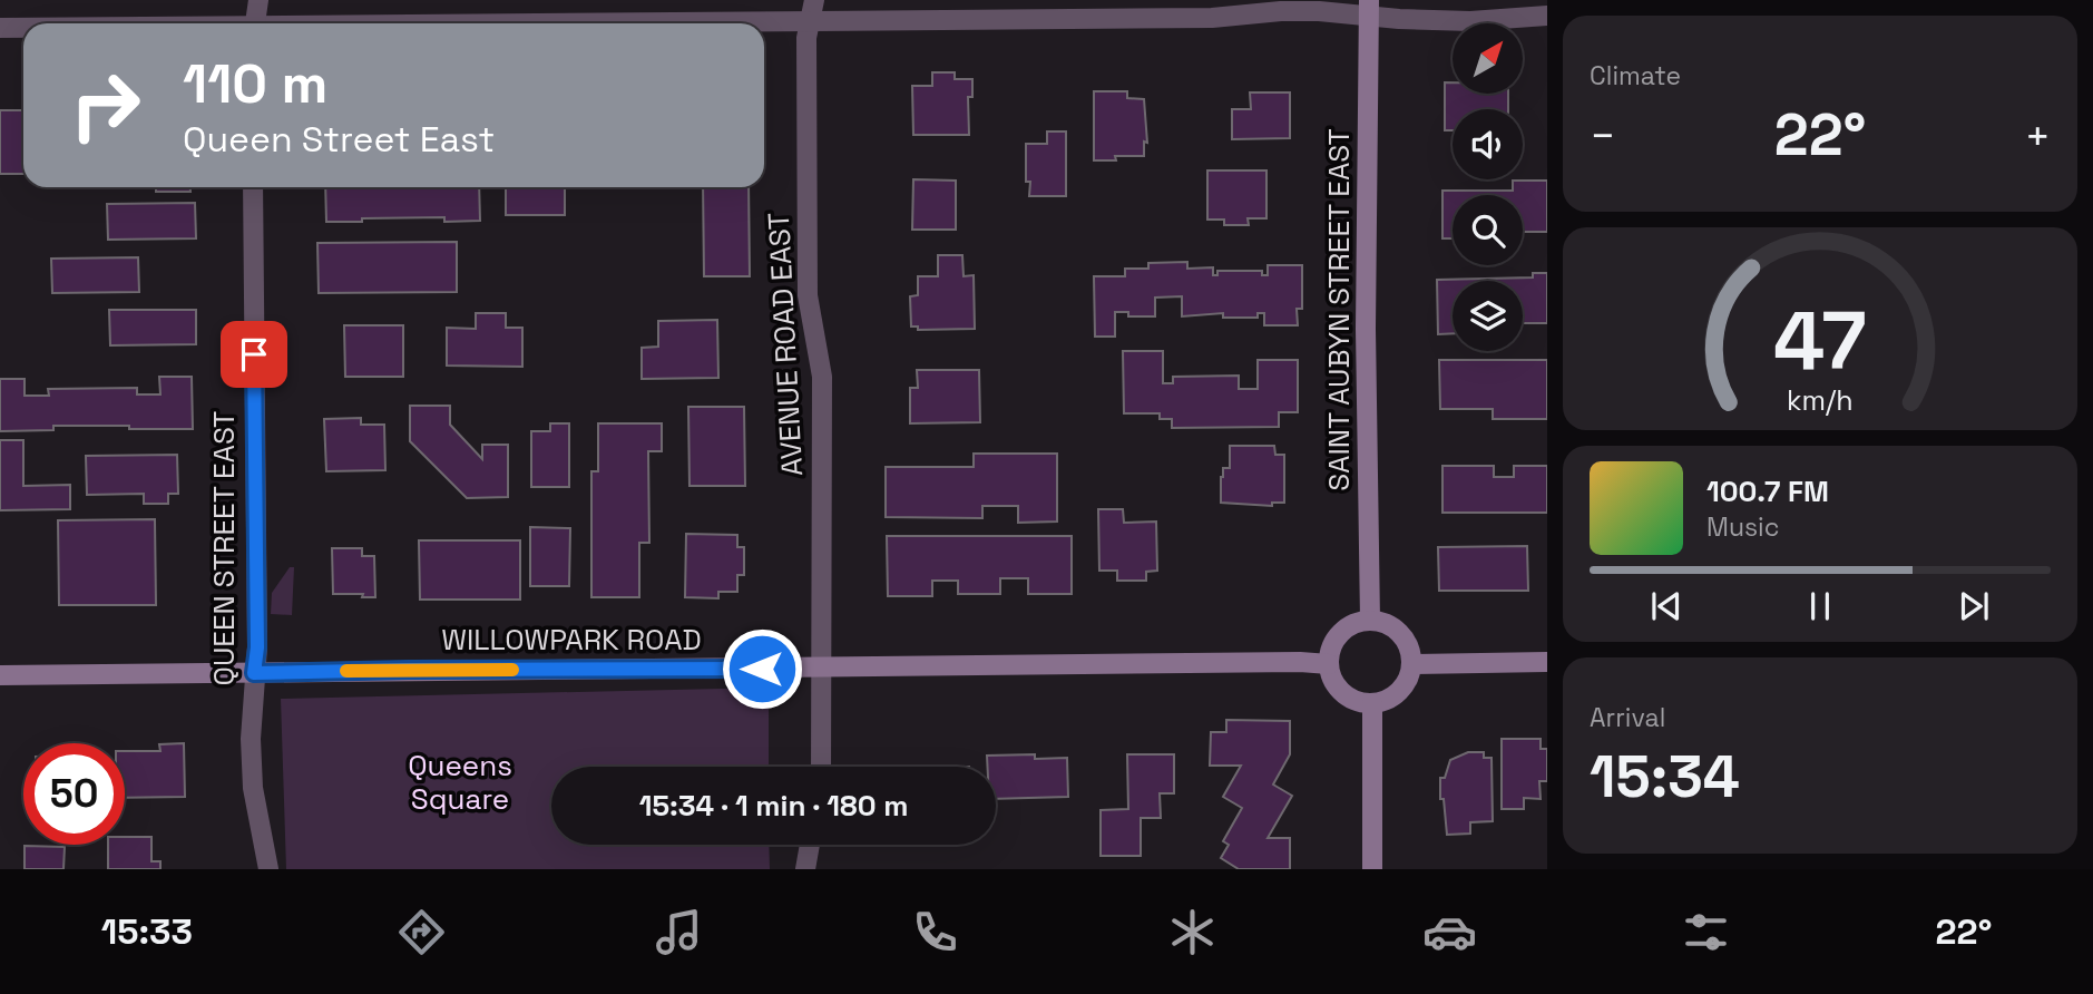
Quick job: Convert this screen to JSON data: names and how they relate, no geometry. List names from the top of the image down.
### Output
{
  "streets": {
    "main road": ["SAINT AUBYN STREET EAST", "WILLOWPARK ROAD"],
    "street": ["AVENUE ROAD EAST", "QUEEN STREET EAST"]
  },
  "crossings": [
    ["SAINT AUBYN STREET EAST", "WILLOWPARK ROAD"],
    ["AVENUE ROAD EAST", "WILLOWPARK ROAD"],
    ["QUEEN STREET EAST", "WILLOWPARK ROAD"]
  ],
  "parks": ["Queens Square"],
  "north": "top right",
  "page": {
    "tile": [
      "Climate",
      ["Arrival", "15:34"]
    ],
    "turn": ["110 m", "Queen Street East"],
    "heat": ["−", "22°", "+"],
    "song": ["100.7 FM", "Music"],
    "limit": "50",
    "trip": "15:34 · 1 min · 180 m",
    "tabs": ["15:33", "22°"],
    "gauge": ["47", "km/h"]
  }
}
